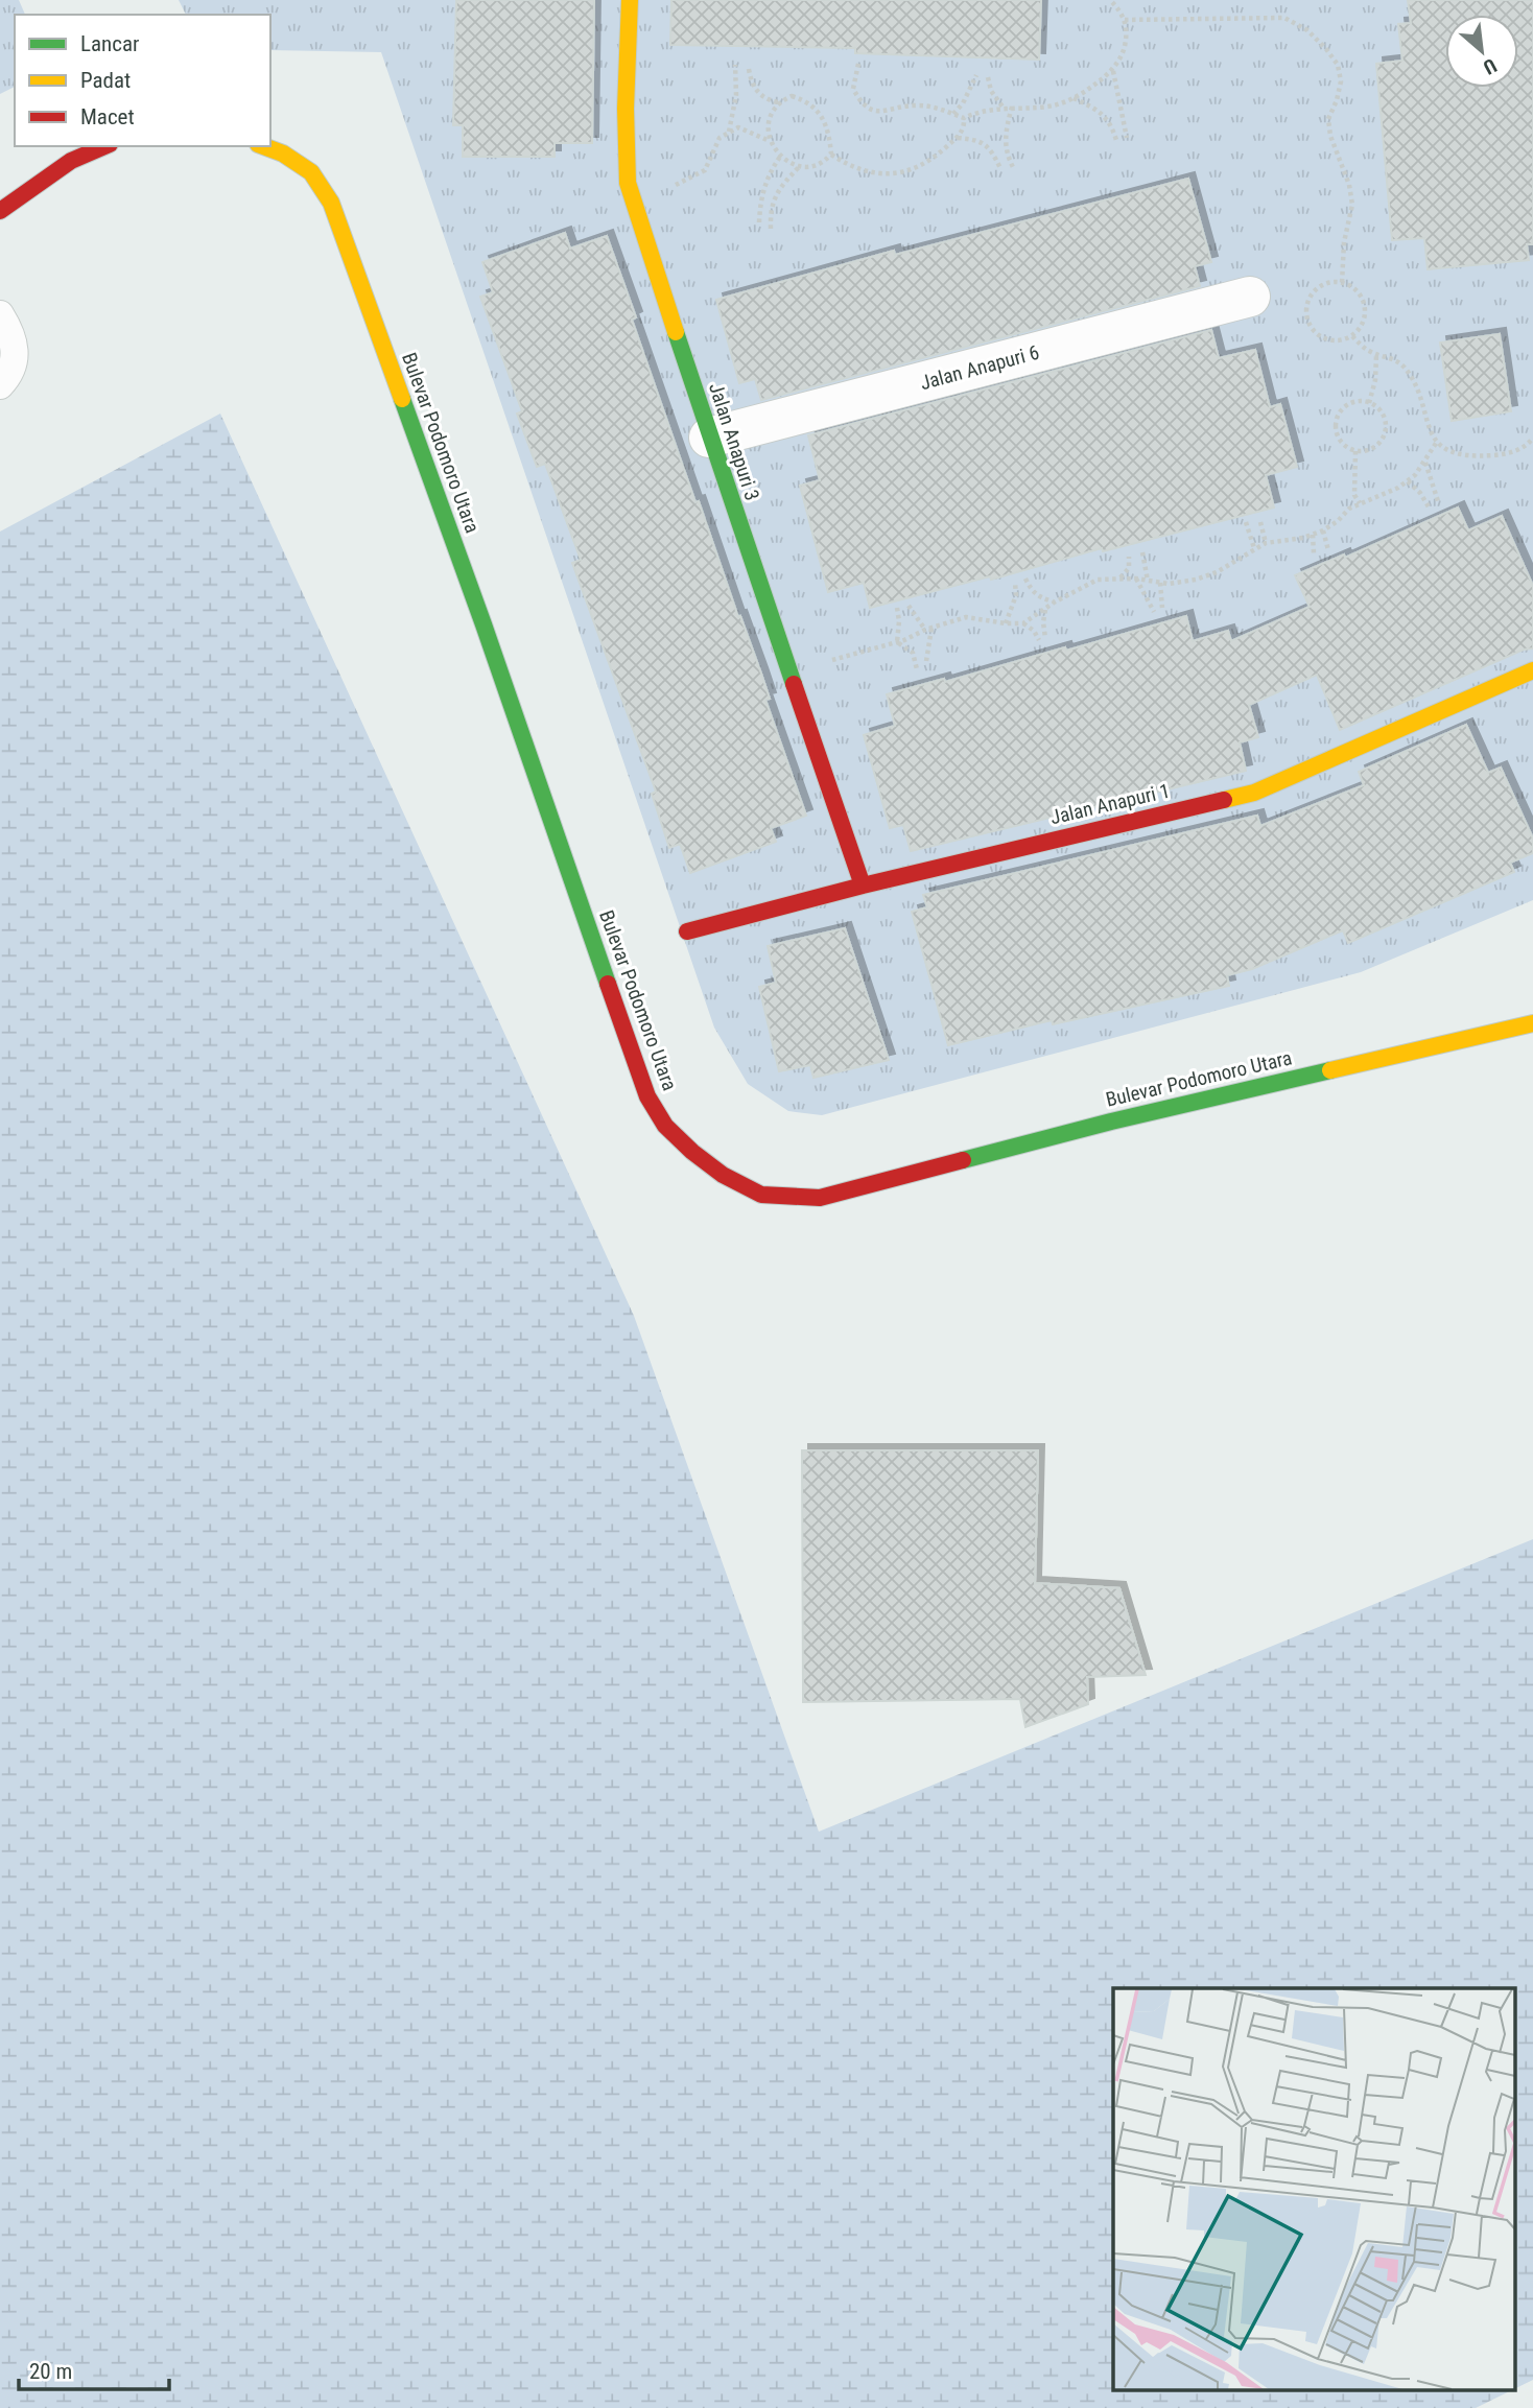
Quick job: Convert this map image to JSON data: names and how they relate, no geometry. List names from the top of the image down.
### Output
{
  "streets": {
    "street": [
      "Jalan Anapuri 6",
      "Jalan Anapuri 3",
      "Bulevar Podomoro Utara",
      "Jalan Anapuri 1"
    ]
  },
  "crossings": [
    ["Jalan Anapuri 6", "Jalan Anapuri 3"],
    ["Jalan Anapuri 3", "Jalan Anapuri 1"]
  ],
  "legend": ["Lancar", "Padat", "Macet"],
  "scale_bar": "20 m",
  "north": "bottom right"
}
